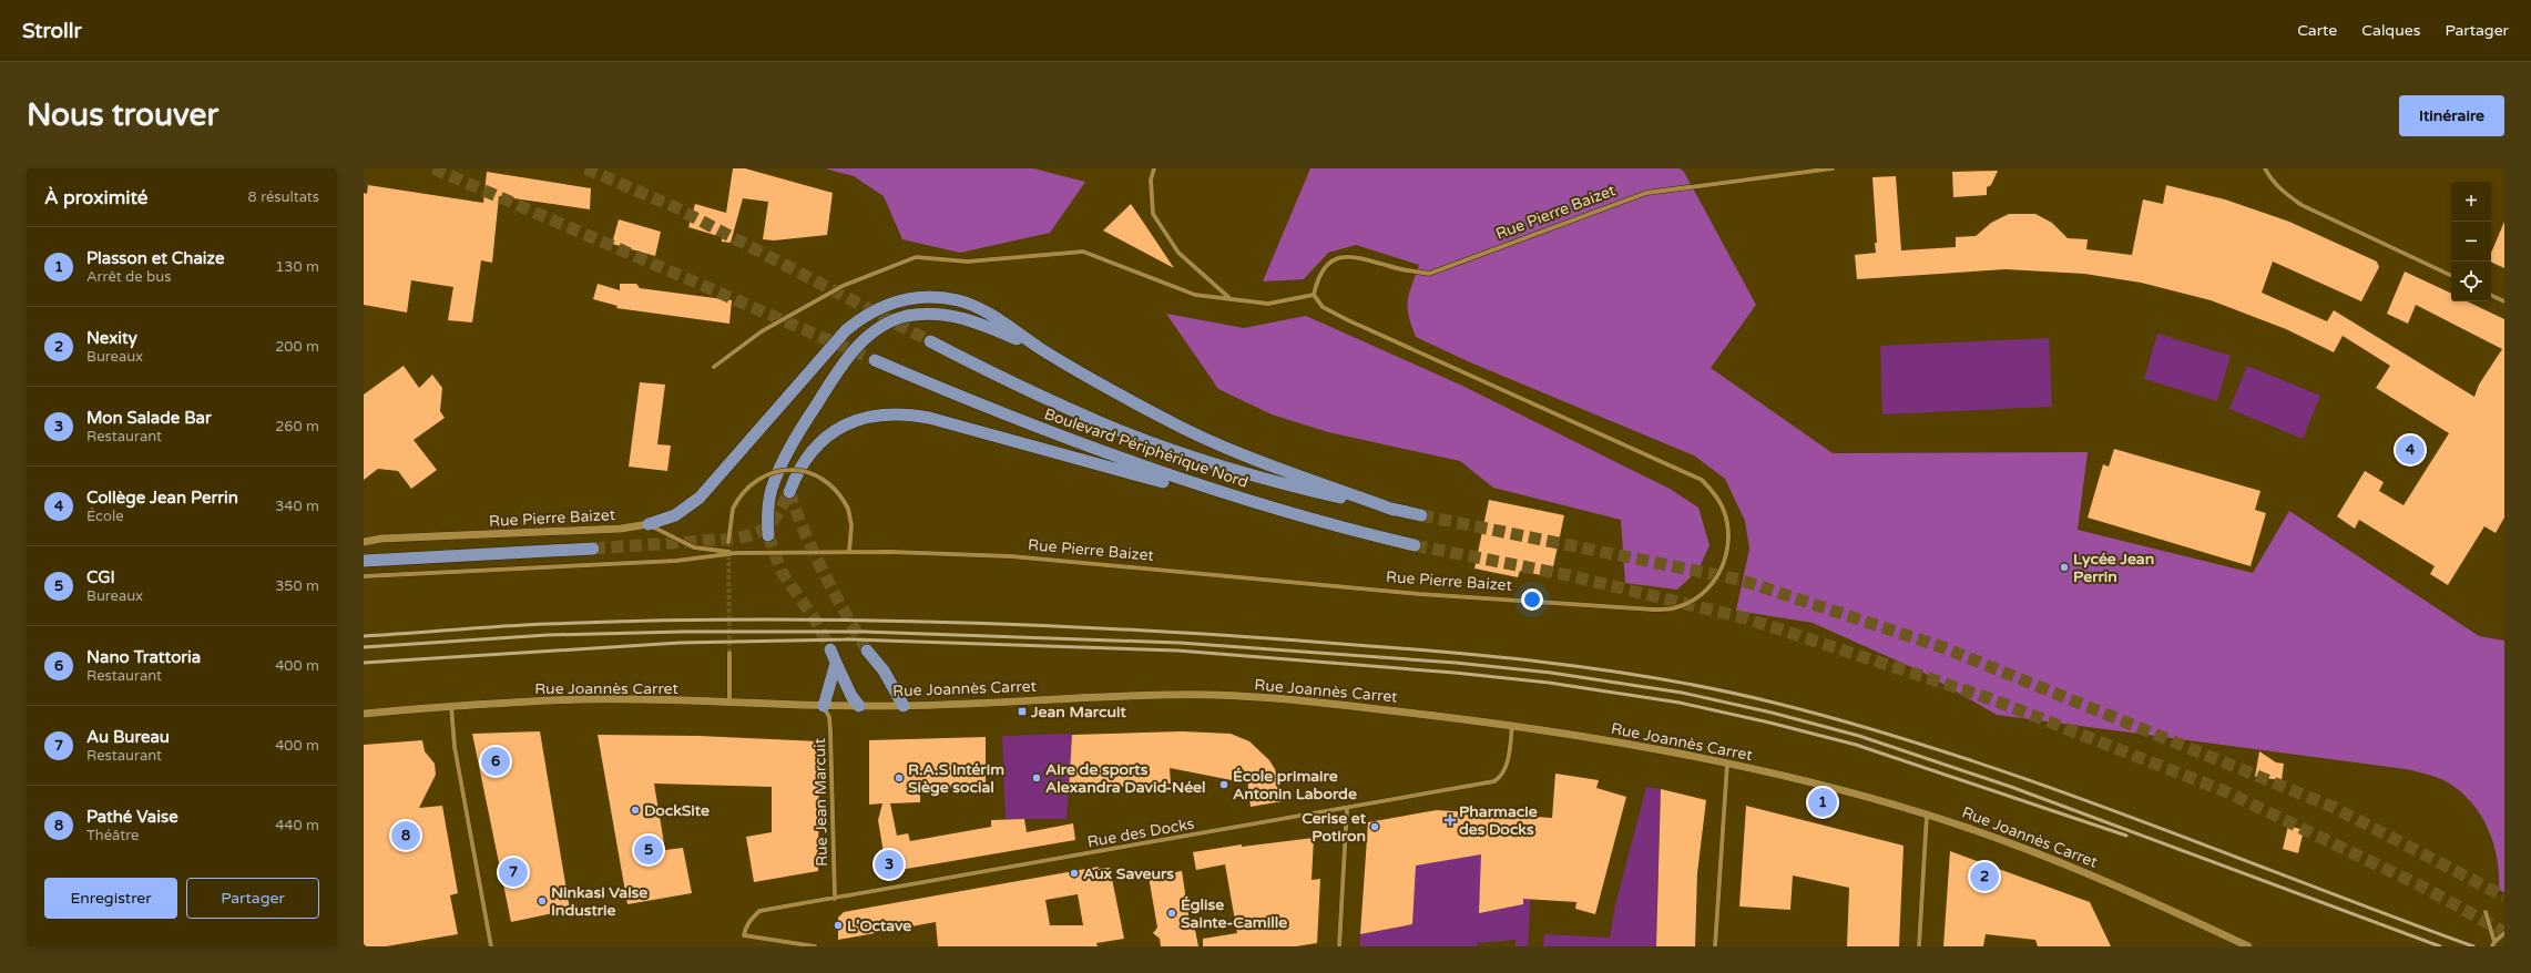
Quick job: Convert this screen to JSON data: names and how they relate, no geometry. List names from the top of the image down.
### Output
{
  "streets": {
    "highway": ["Boulevard Périphérique Nord"],
    "street": [
      "Rue Pierre Baizet",
      "Rue Joannès Carret",
      "Rue Jean Marcuit",
      "Rue des Docks"
    ]
  },
  "crossings": [
    ["Rue Joannès Carret", "Rue Jean Marcuit"],
    ["Rue Joannès Carret", "Rue des Docks"],
    ["Rue Jean Marcuit", "Rue des Docks"]
  ],
  "places": {
    "other": [
      "Lycée Jean Perrin",
      "R.A.S Intérim Siège social",
      "Aire de sports Alexandra David-Néel",
      "École primaire Antonin Laborde",
      "DockSite",
      "Cerise et Potiron",
      "Aux Saveurs",
      "Ninkasi Vaise Industrie",
      "Église Sainte-Camille",
      "L’Octave"
    ],
    "transit": ["Jean Marcuit"],
    "health": ["Pharmacie des Docks"]
  },
  "page": {
    "header": "Strollr",
    "nav": ["Carte", "Calques", "Partager"],
    "buttons": [
      "Itinéraire",
      ["Enregistrer", "Partager"]
    ],
    "title": "Nous trouver",
    "heading": ["À proximité", "8 résultats"],
    "map_buttons": ["+", "−"],
    "list": [
      {
        "mark": "1",
        "name": "Plasson et Chaize",
        "note": "Arrêt de bus",
        "value": "130 m"
      },
      {
        "mark": "2",
        "name": "Nexity",
        "note": "Bureaux",
        "value": "200 m"
      },
      {
        "mark": "3",
        "name": "Mon Salade Bar",
        "note": "Restaurant",
        "value": "260 m"
      },
      {
        "mark": "4",
        "name": "Collège Jean Perrin",
        "note": "École",
        "value": "340 m"
      },
      {
        "mark": "5",
        "name": "CGI",
        "note": "Bureaux",
        "value": "350 m"
      },
      {
        "mark": "6",
        "name": "Nano Trattoria",
        "note": "Restaurant",
        "value": "400 m"
      },
      {
        "mark": "7",
        "name": "Au Bureau",
        "note": "Restaurant",
        "value": "400 m"
      },
      {
        "mark": "8",
        "name": "Pathé Vaise",
        "note": "Théâtre",
        "value": "440 m"
      }
    ],
    "pins": [
      "4",
      "6",
      "1",
      "8",
      "5",
      "3",
      "7",
      "2"
    ]
  }
}
